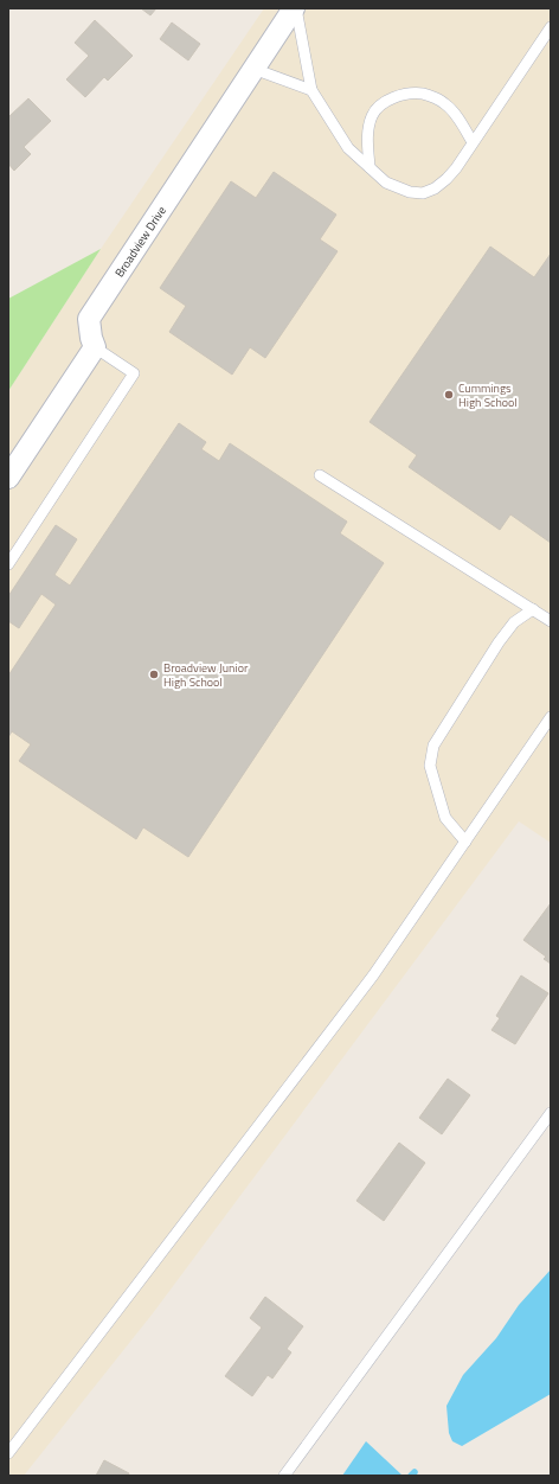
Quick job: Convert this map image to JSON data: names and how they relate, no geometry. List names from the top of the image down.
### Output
{
  "streets": {
    "street": ["Broadview Drive"]
  },
  "places": ["Cummings High School", "Broadview Junior High School"]
}
